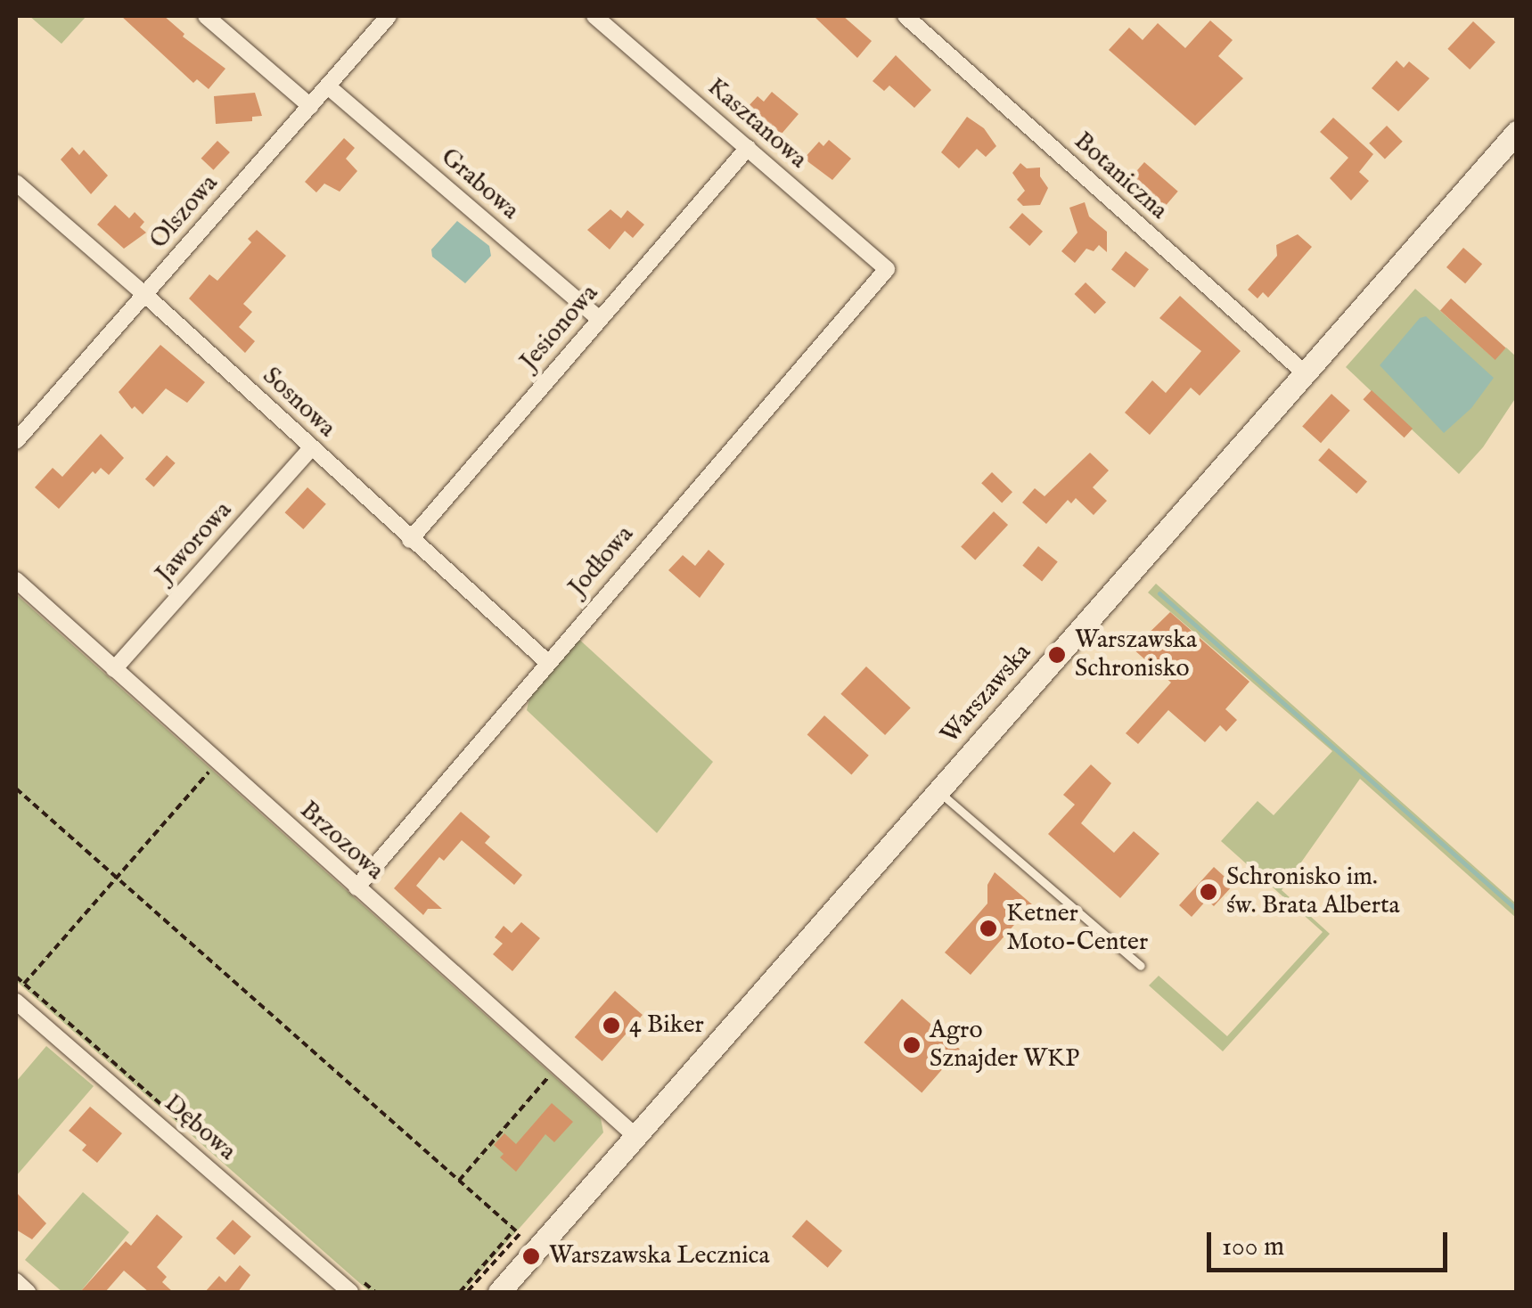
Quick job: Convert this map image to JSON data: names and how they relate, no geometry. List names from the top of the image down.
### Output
{
  "streets": {
    "main road": ["Warszawska"],
    "street": [
      "Kasztanowa",
      "Botaniczna",
      "Grabowa",
      "Olszowa",
      "Jesionowa",
      "Sosnowa",
      "Jaworowa",
      "Jodłowa",
      "Brzozowa",
      "Dębowa"
    ]
  },
  "crossings": [
    ["Kasztanowa", "Jesionowa"],
    ["Kasztanowa", "Jodłowa"],
    ["Botaniczna", "Warszawska"],
    ["Grabowa", "Olszowa"],
    ["Grabowa", "Jesionowa"],
    ["Olszowa", "Sosnowa"],
    ["Jesionowa", "Sosnowa"],
    ["Sosnowa", "Jaworowa"],
    ["Sosnowa", "Jodłowa"],
    ["Jaworowa", "Brzozowa"],
    ["Jodłowa", "Brzozowa"],
    ["Warszawska", "Brzozowa"]
  ],
  "places": [
    "Warszawska Schronisko",
    "Schronisko im. św. Brata Alberta",
    "Ketner Moto-Center",
    "4 Biker",
    "Agro Sznajder WKP",
    "Warszawska Lecznica"
  ],
  "scale_bar": "100 m"
}
